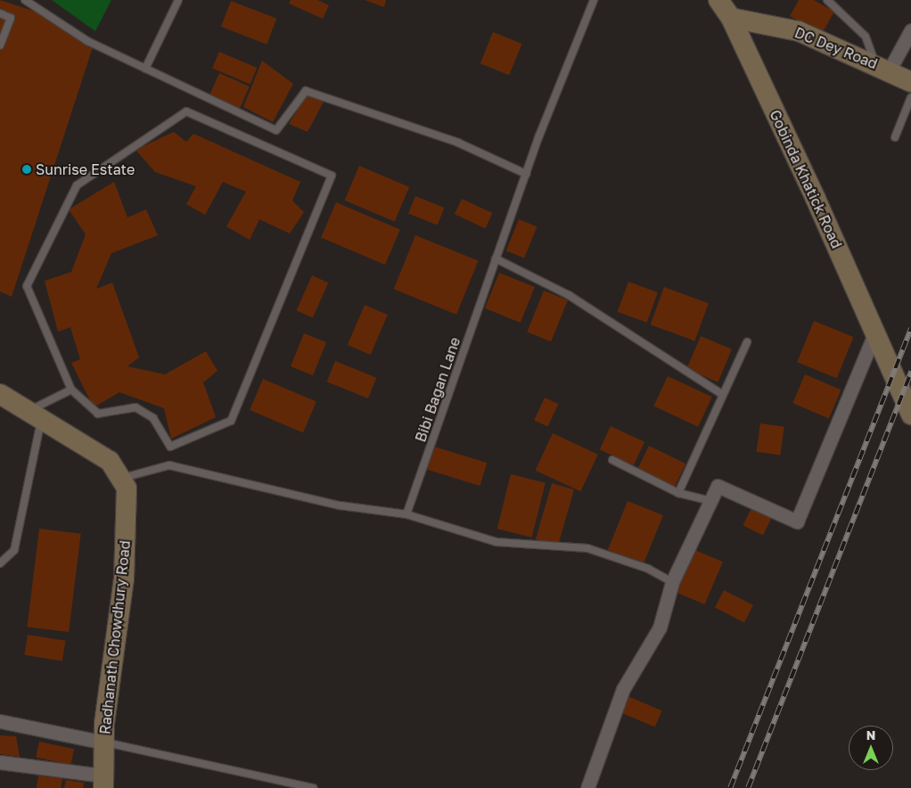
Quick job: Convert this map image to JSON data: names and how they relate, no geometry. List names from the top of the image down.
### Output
{
  "streets": {
    "street": ["DC Dey Road", "Gobinda Khatick Road", "Radhanath Chowdhury Road"],
    "lane": ["Bibi Bagan Lane"]
  },
  "crossings": [
    ["DC Dey Road", "Gobinda Khatick Road"]
  ],
  "places": ["Sunrise Estate"],
  "north": "top"
}
